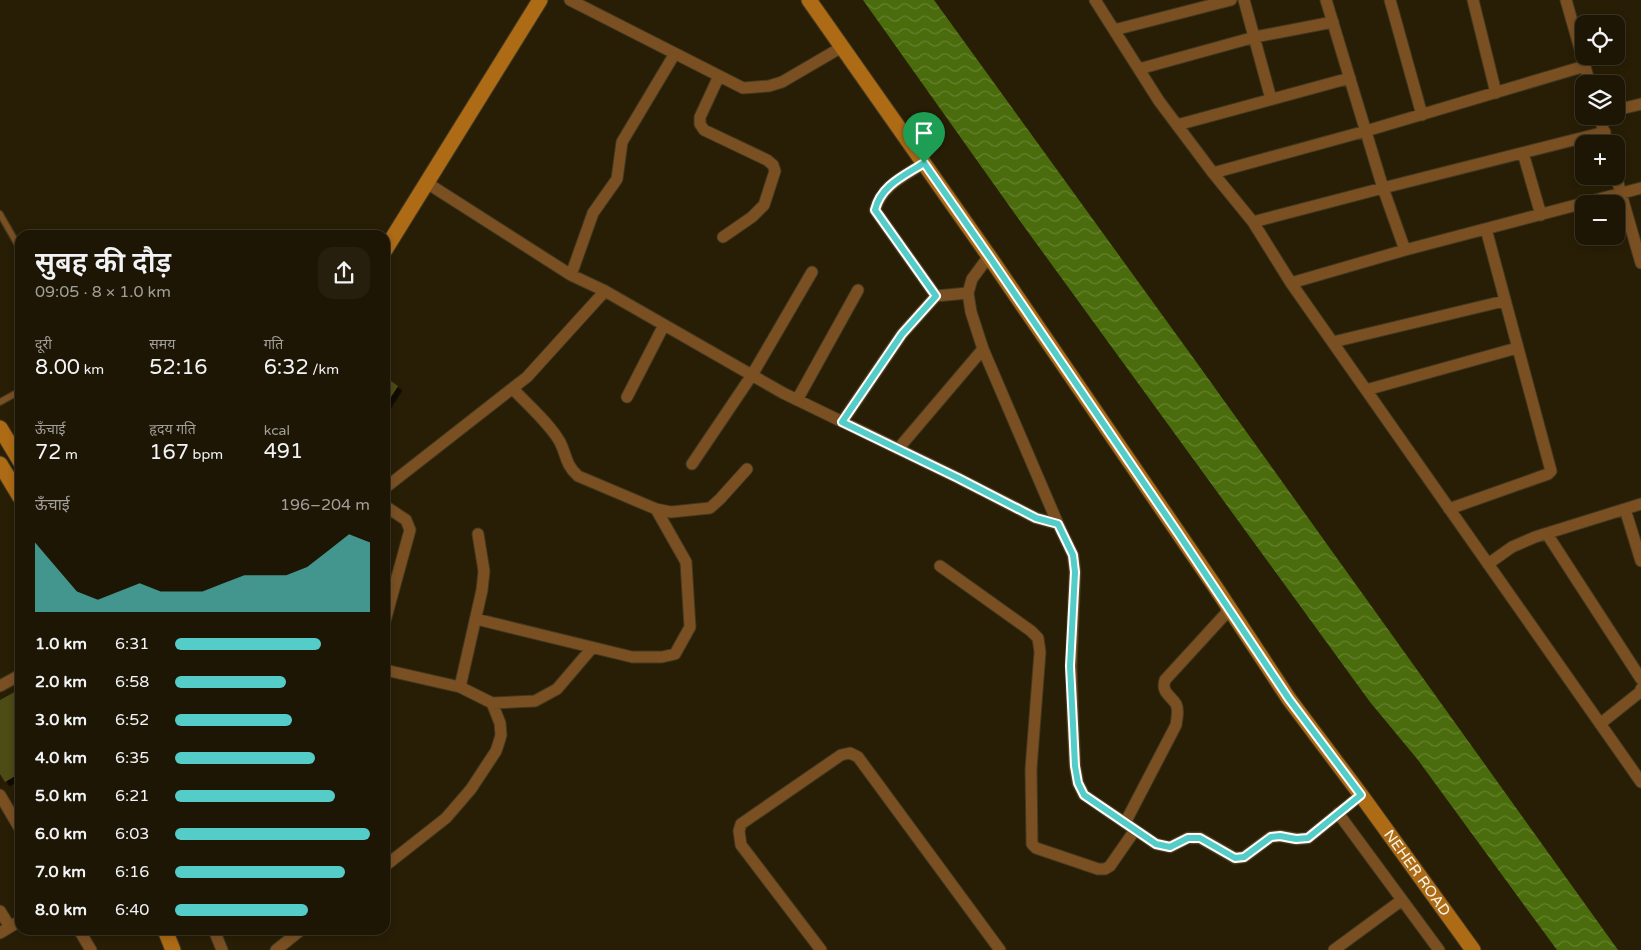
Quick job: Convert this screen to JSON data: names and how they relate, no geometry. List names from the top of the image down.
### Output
{
  "streets": {
    "street": ["NEHER ROAD"]
  },
  "page": {
    "map_buttons": ["+", "−"],
    "heading": ["सुबह की दौड़", "09:05 · 8 × 1.0 km"],
    "stats": [
      ["दूरी", "8.00 km"],
      ["समय", "52:16"],
      ["गति", "6:32 /km"],
      ["ऊँचाई", "72 m"],
      ["हृदय गति", "167 bpm"],
      ["kcal", "491"]
    ],
    "chart": ["ऊँचाई", "196–204 m"],
    "list": [
      {
        "name": "1.0 km",
        "note": "6:31"
      },
      {
        "name": "2.0 km",
        "note": "6:58"
      },
      {
        "name": "3.0 km",
        "note": "6:52"
      },
      {
        "name": "4.0 km",
        "note": "6:35"
      },
      {
        "name": "5.0 km",
        "note": "6:21"
      },
      {
        "name": "6.0 km",
        "note": "6:03"
      },
      {
        "name": "7.0 km",
        "note": "6:16"
      },
      {
        "name": "8.0 km",
        "note": "6:40"
      }
    ]
  }
}
